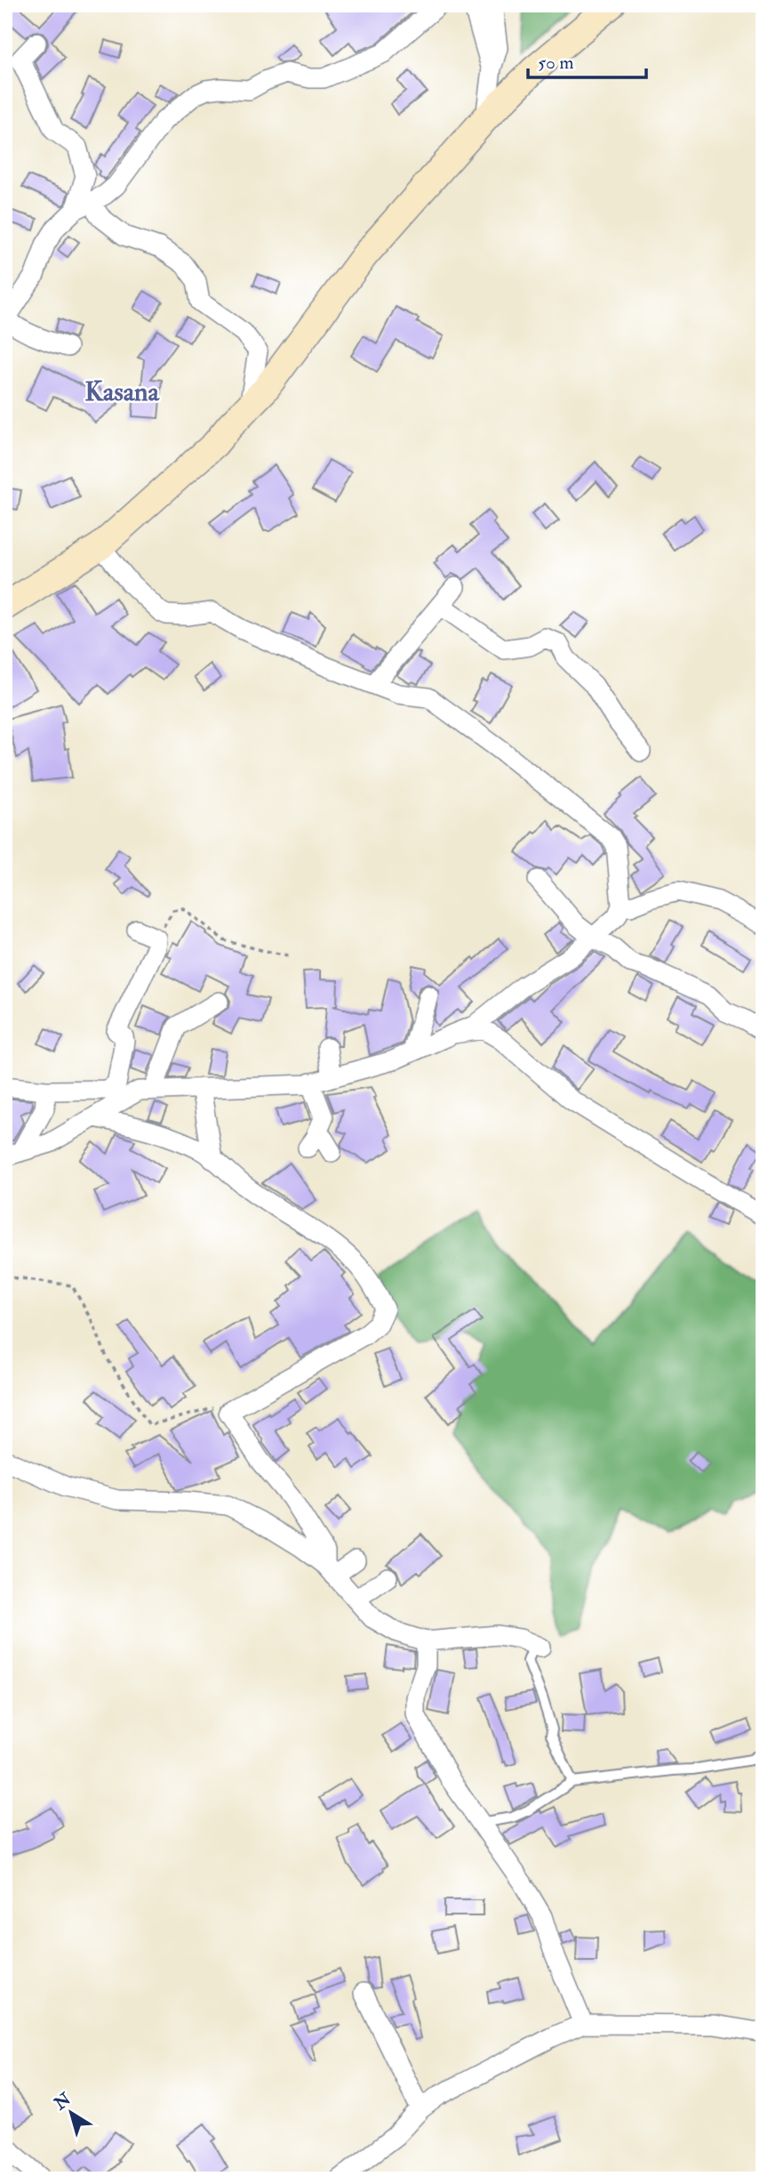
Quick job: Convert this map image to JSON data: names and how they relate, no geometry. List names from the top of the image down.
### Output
{
  "districts": ["Kasana"],
  "scale_bar": "50 m",
  "north": "top left"
}
